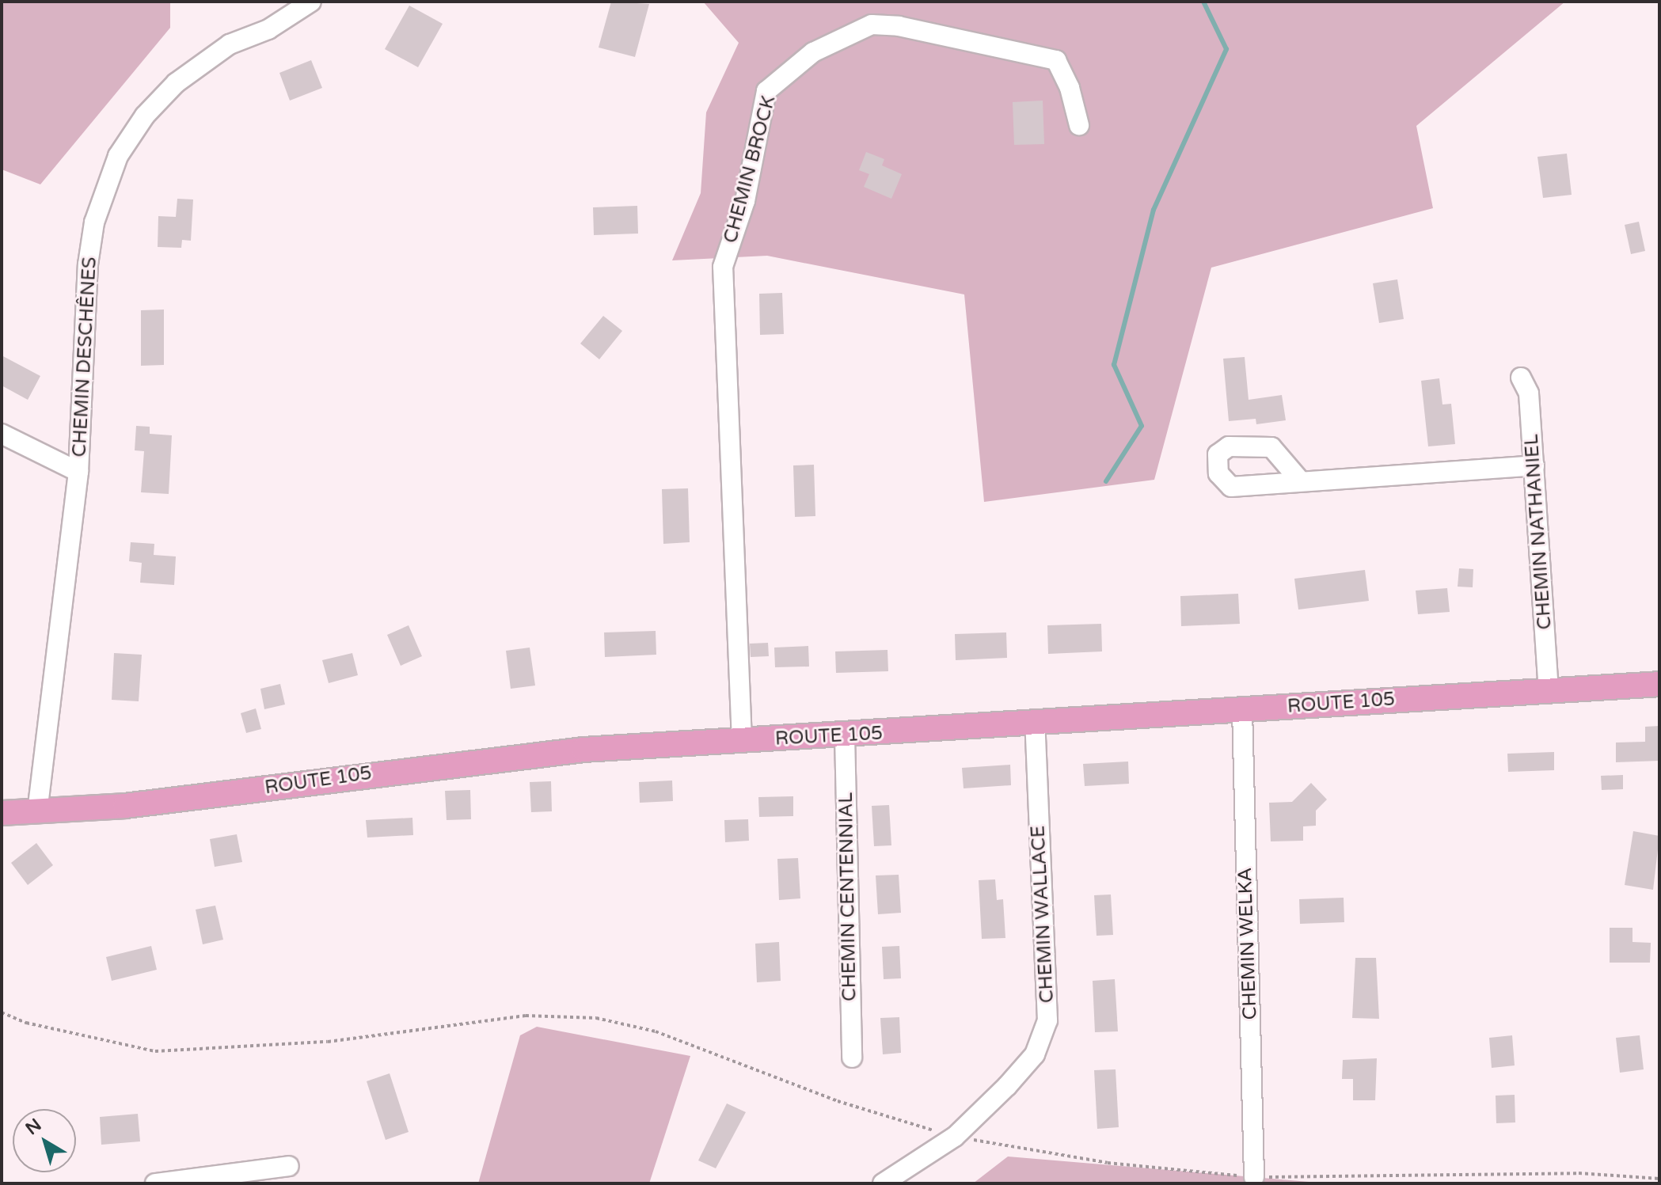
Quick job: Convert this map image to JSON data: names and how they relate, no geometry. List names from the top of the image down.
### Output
{
  "streets": {
    "main road": ["ROUTE 105"],
    "street": [
      "CHEMIN BROCK",
      "CHEMIN DESCHÊNES",
      "CHEMIN NATHANIEL",
      "CHEMIN CENTENNIAL",
      "CHEMIN WALLACE",
      "CHEMIN WELKA"
    ]
  },
  "crossings": [
    ["CHEMIN BROCK", "ROUTE 105"],
    ["CHEMIN DESCHÊNES", "ROUTE 105"],
    ["CHEMIN NATHANIEL", "ROUTE 105"],
    ["ROUTE 105", "CHEMIN CENTENNIAL"],
    ["ROUTE 105", "CHEMIN WALLACE"],
    ["ROUTE 105", "CHEMIN WELKA"]
  ],
  "north": "top left"
}
